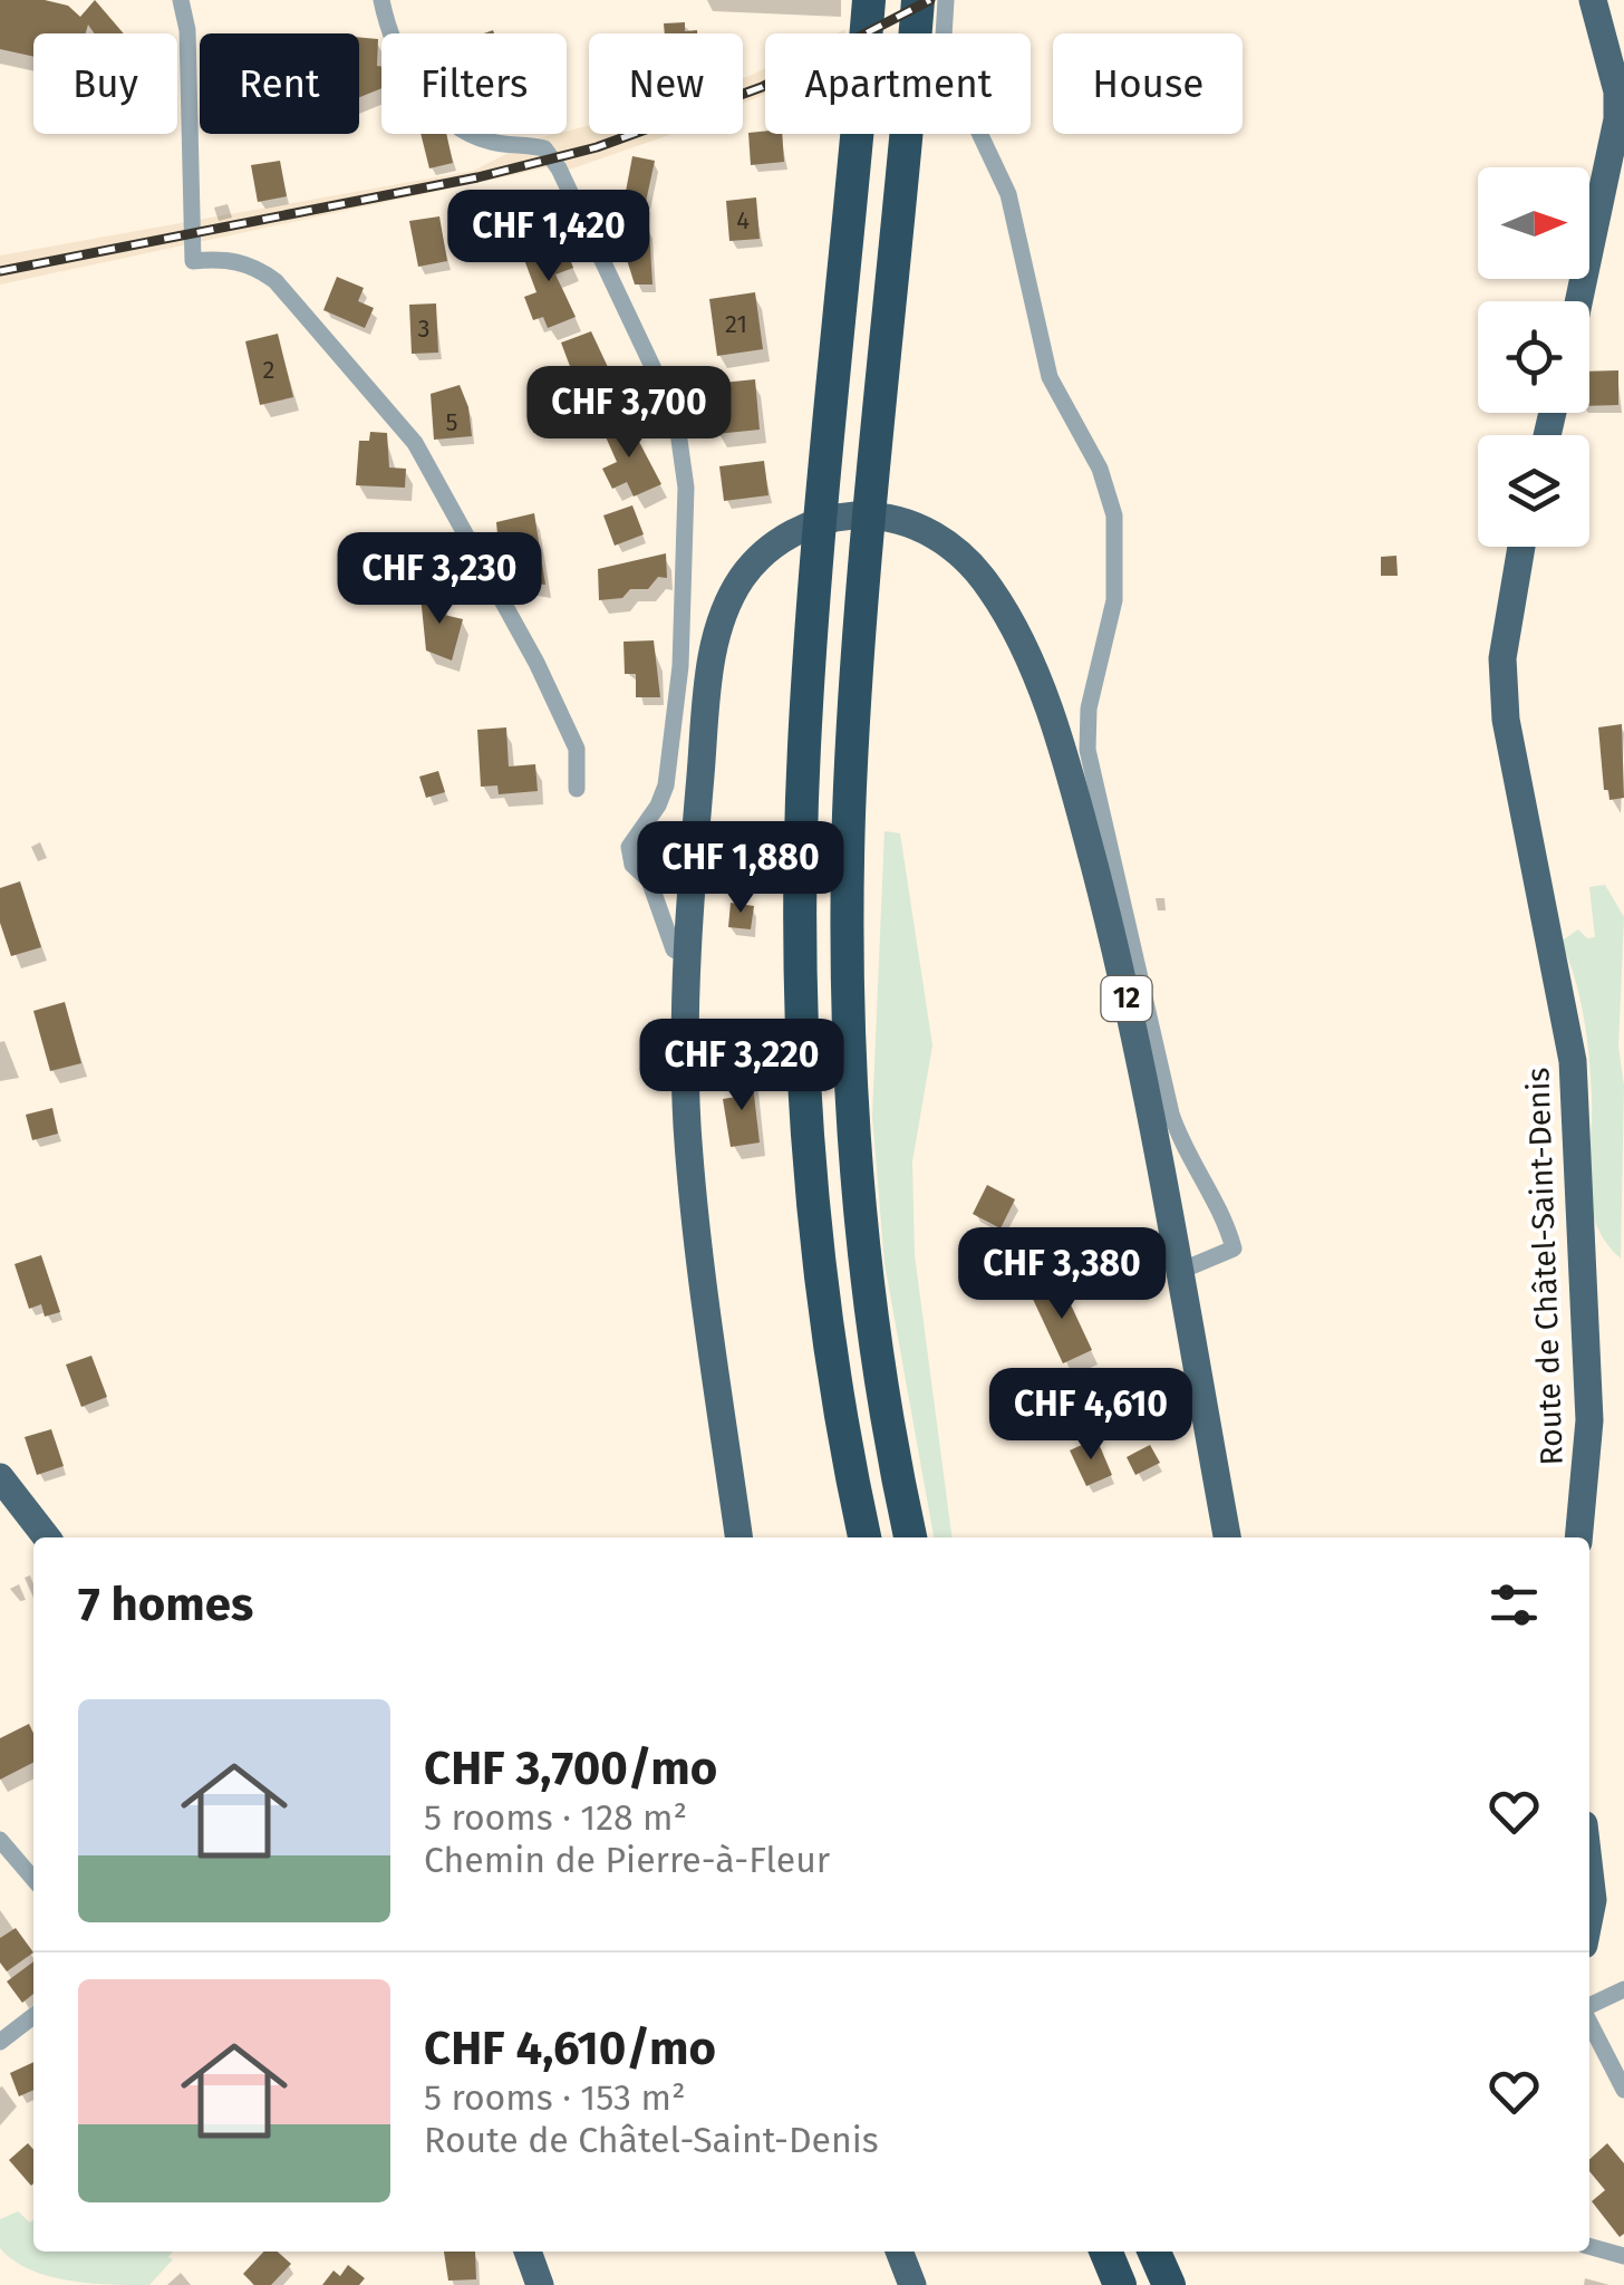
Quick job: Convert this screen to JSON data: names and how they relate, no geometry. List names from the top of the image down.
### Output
{
  "streets": {
    "main road": ["12", "Route de Châtel-Saint-Denis"]
  },
  "house_numbers": [
    "4",
    "21",
    "3",
    "2",
    "5"
  ],
  "north": "right",
  "page": {
    "chip": [
      "Buy",
      "Rent",
      "Filters",
      "New",
      "Apartment",
      "House"
    ],
    "price": [
      "CHF 1,420",
      "CHF 3,700",
      "CHF 3,230",
      "CHF 1,880",
      "CHF 3,220",
      "CHF 3,380",
      "CHF 4,610"
    ],
    "heading": "7 homes",
    "list": [
      {
        "name": "CHF 3,700/mo",
        "note": "5 rooms · 128 m² · Chemin de Pierre-à-Fleur"
      },
      {
        "name": "CHF 4,610/mo",
        "note": "5 rooms · 153 m² · Route de Châtel-Saint-Denis"
      }
    ]
  }
}
